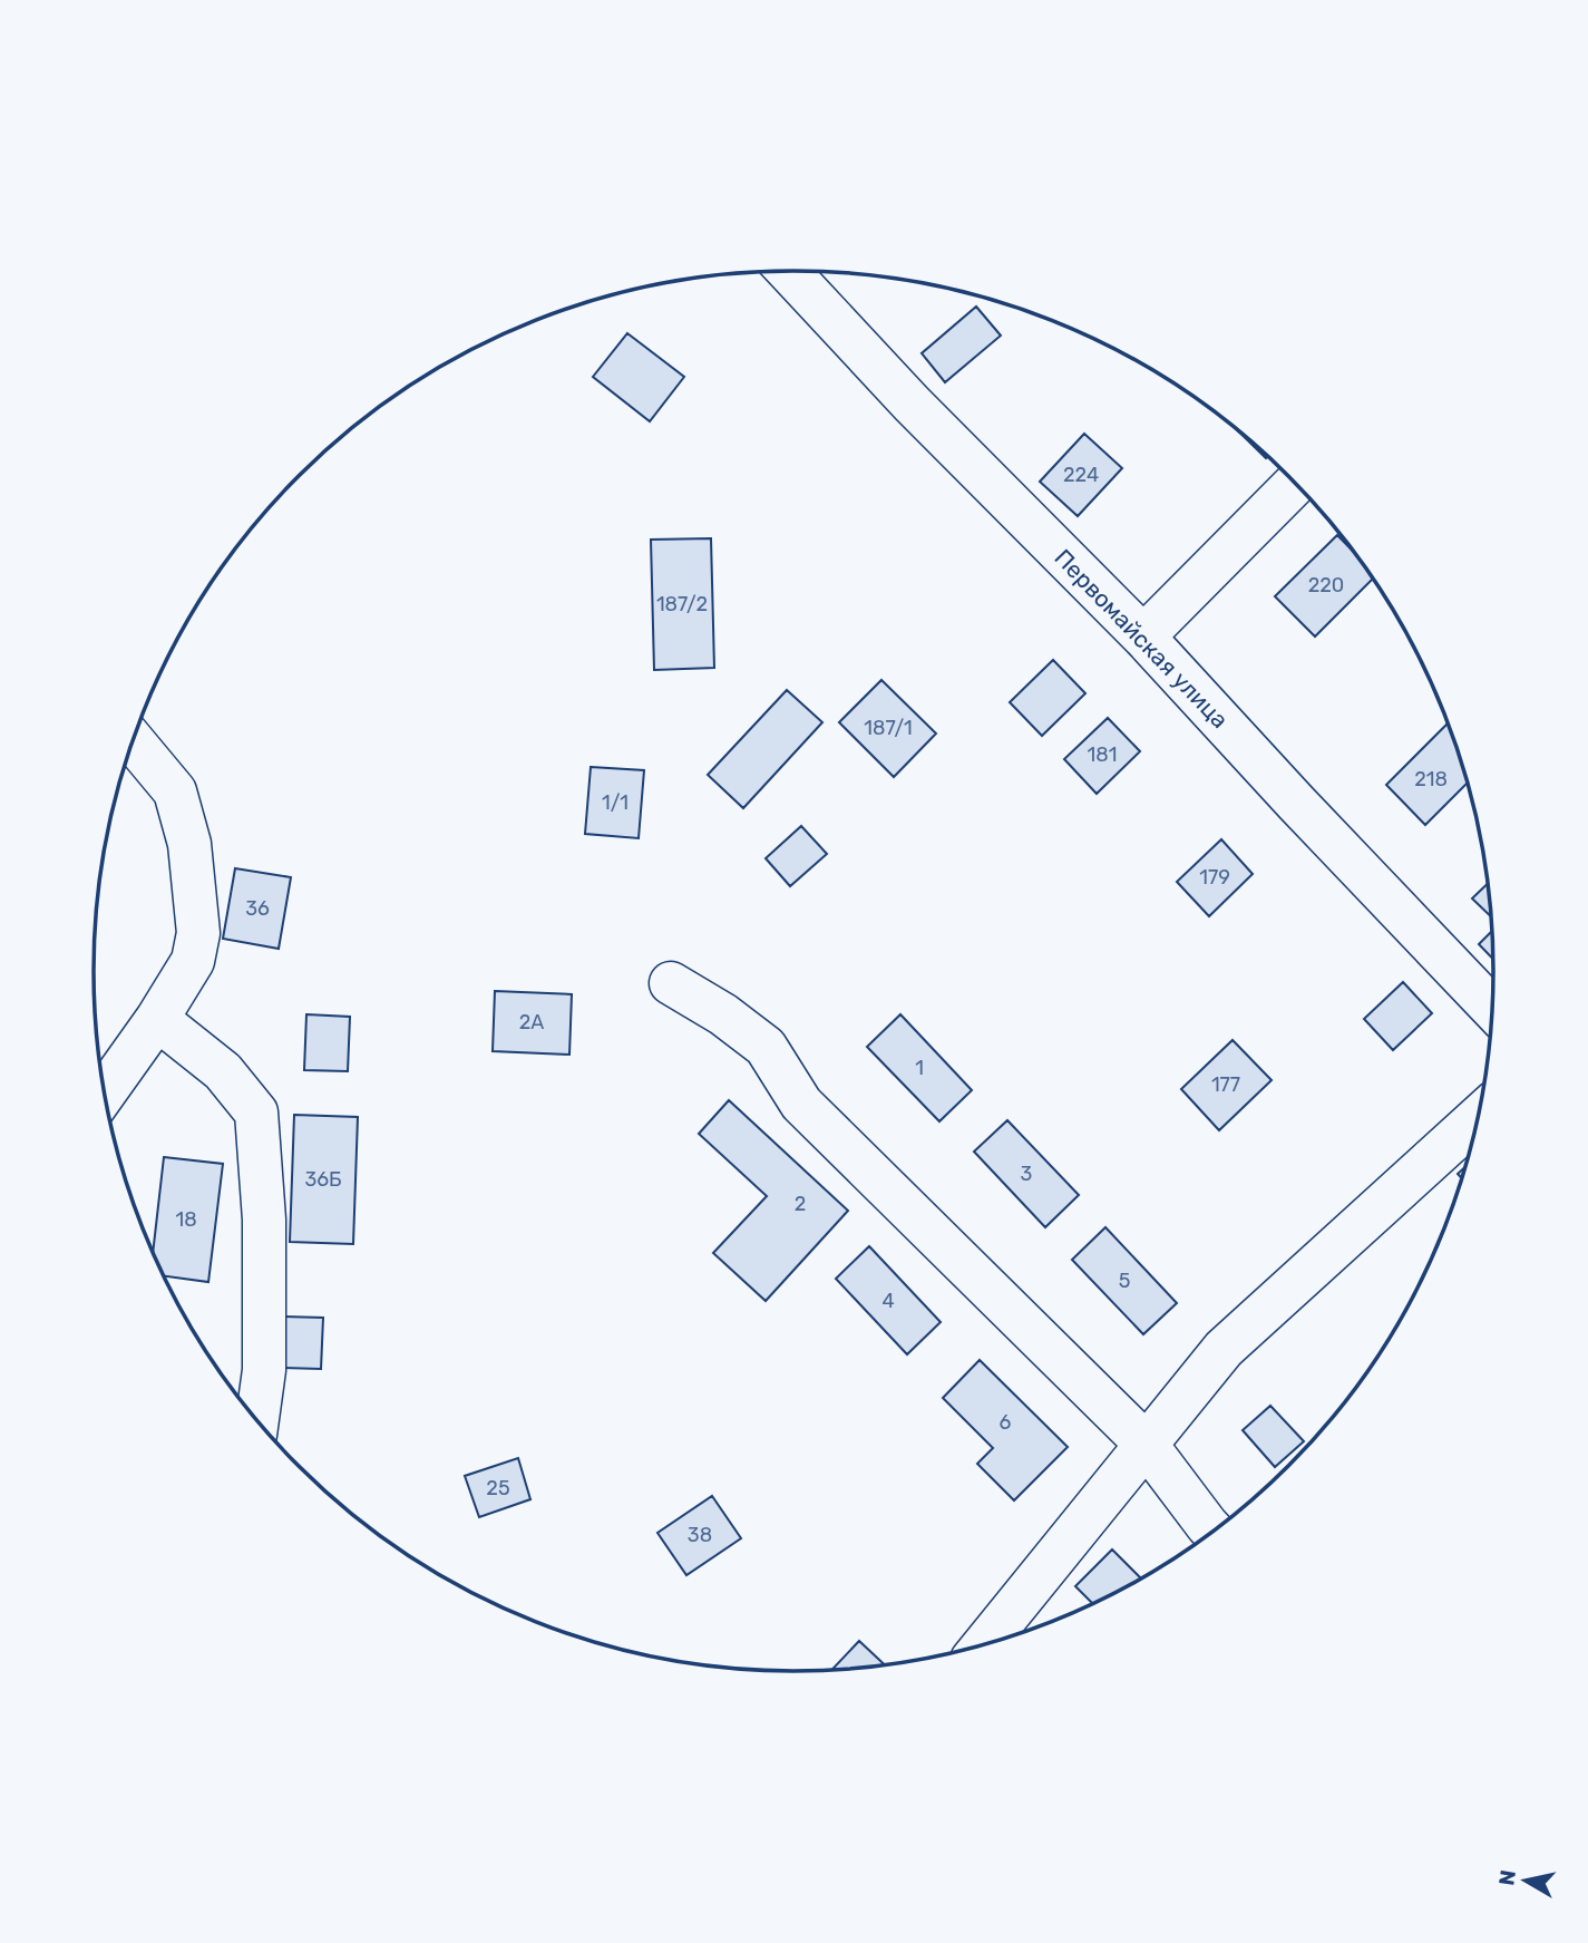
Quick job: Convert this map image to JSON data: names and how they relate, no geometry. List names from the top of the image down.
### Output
{
  "streets": {
    "street": ["Первомайская улица"]
  },
  "house_numbers": [
    "224",
    "220",
    "187/2",
    "187/1",
    "181",
    "218",
    "1/1",
    "179",
    "36",
    "2А",
    "1",
    "177",
    "3",
    "36Б",
    "2",
    "18",
    "5",
    "4",
    "6",
    "25",
    "38"
  ],
  "north": "left"
}
